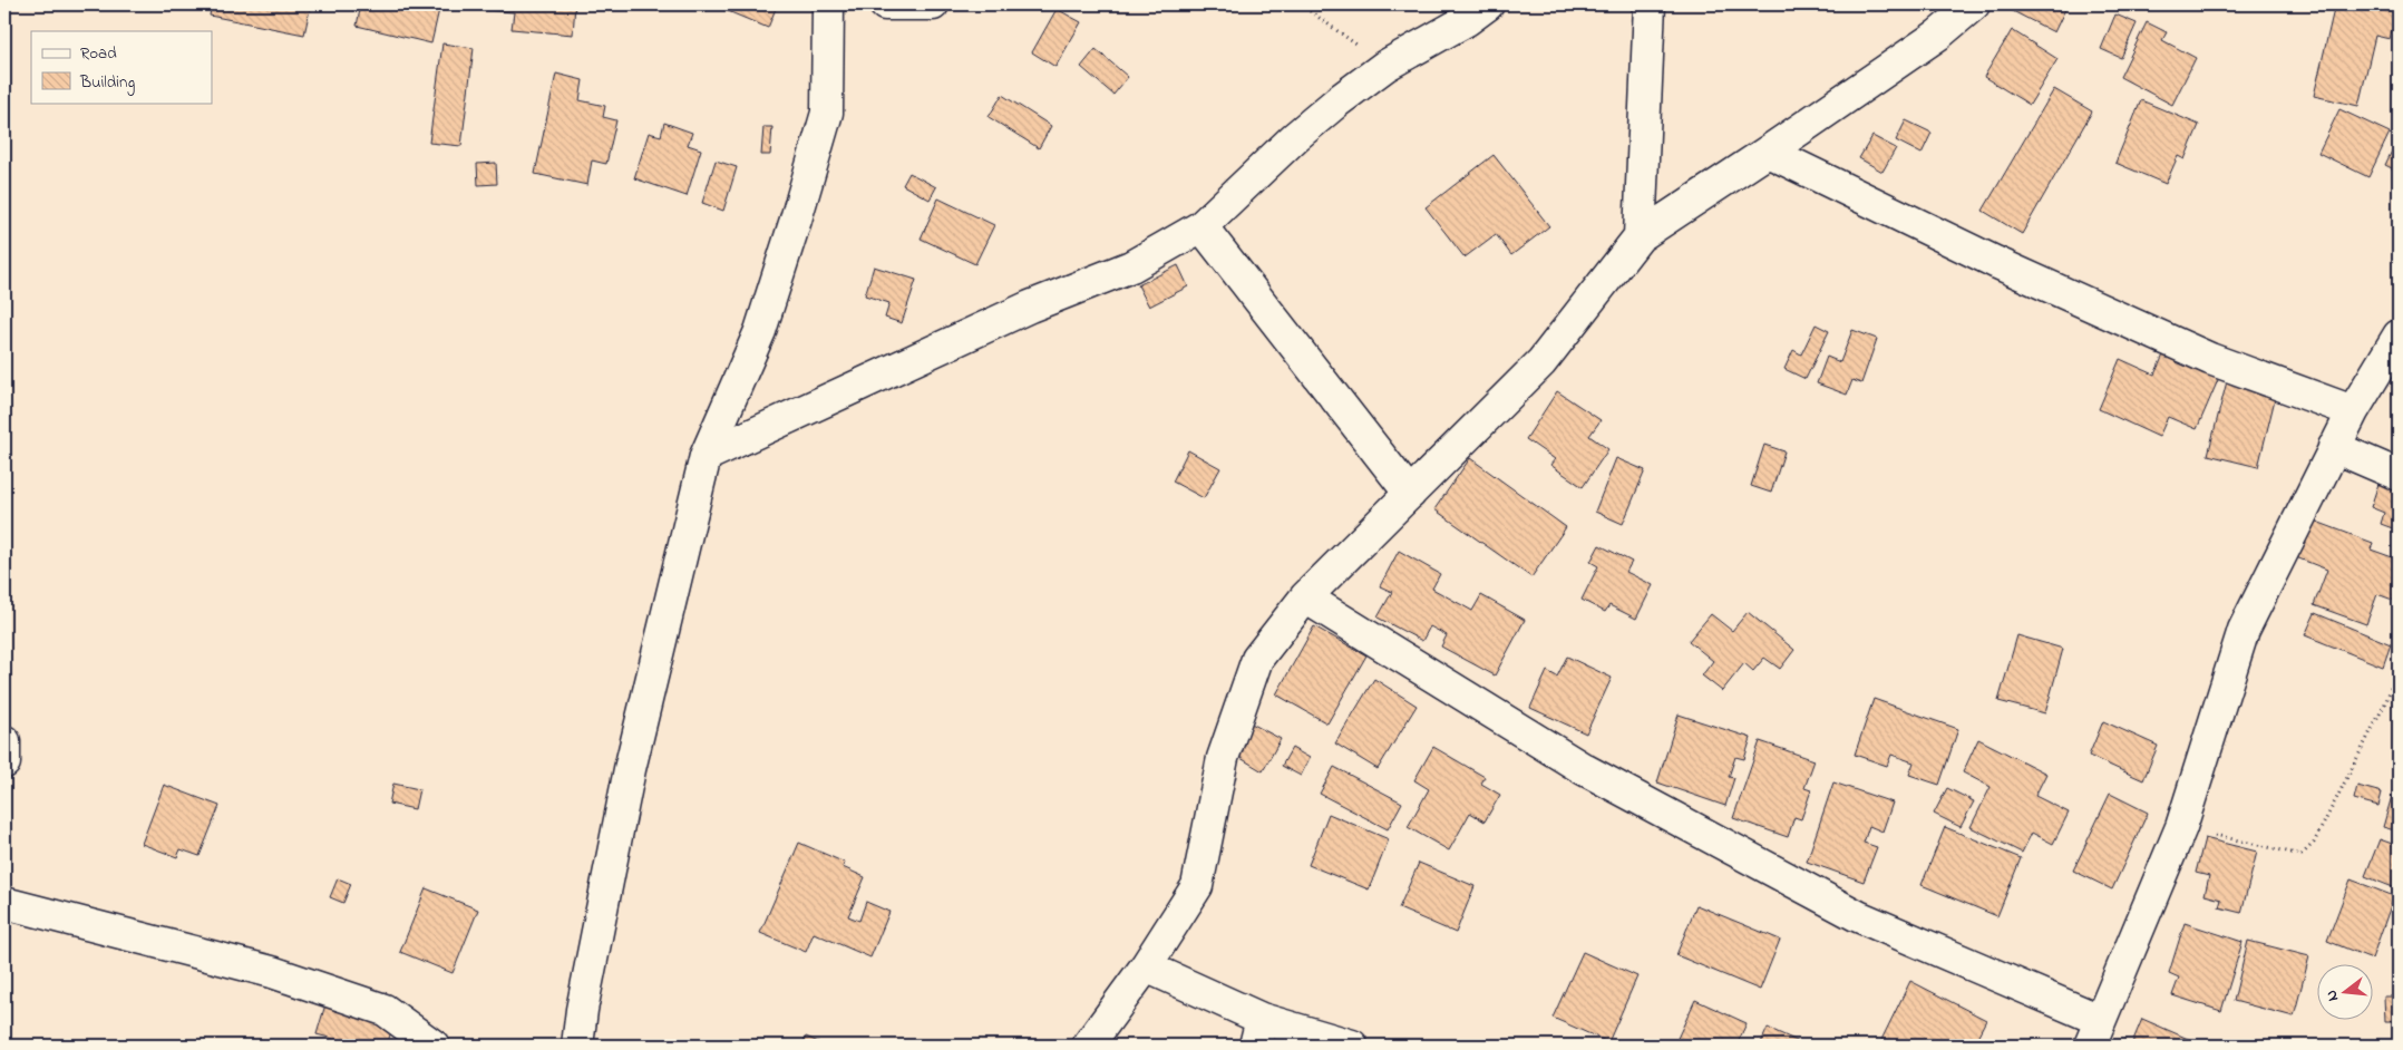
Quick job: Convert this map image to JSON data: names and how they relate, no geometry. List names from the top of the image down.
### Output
{
  "legend": ["Road", "Building"],
  "north": "left"
}
